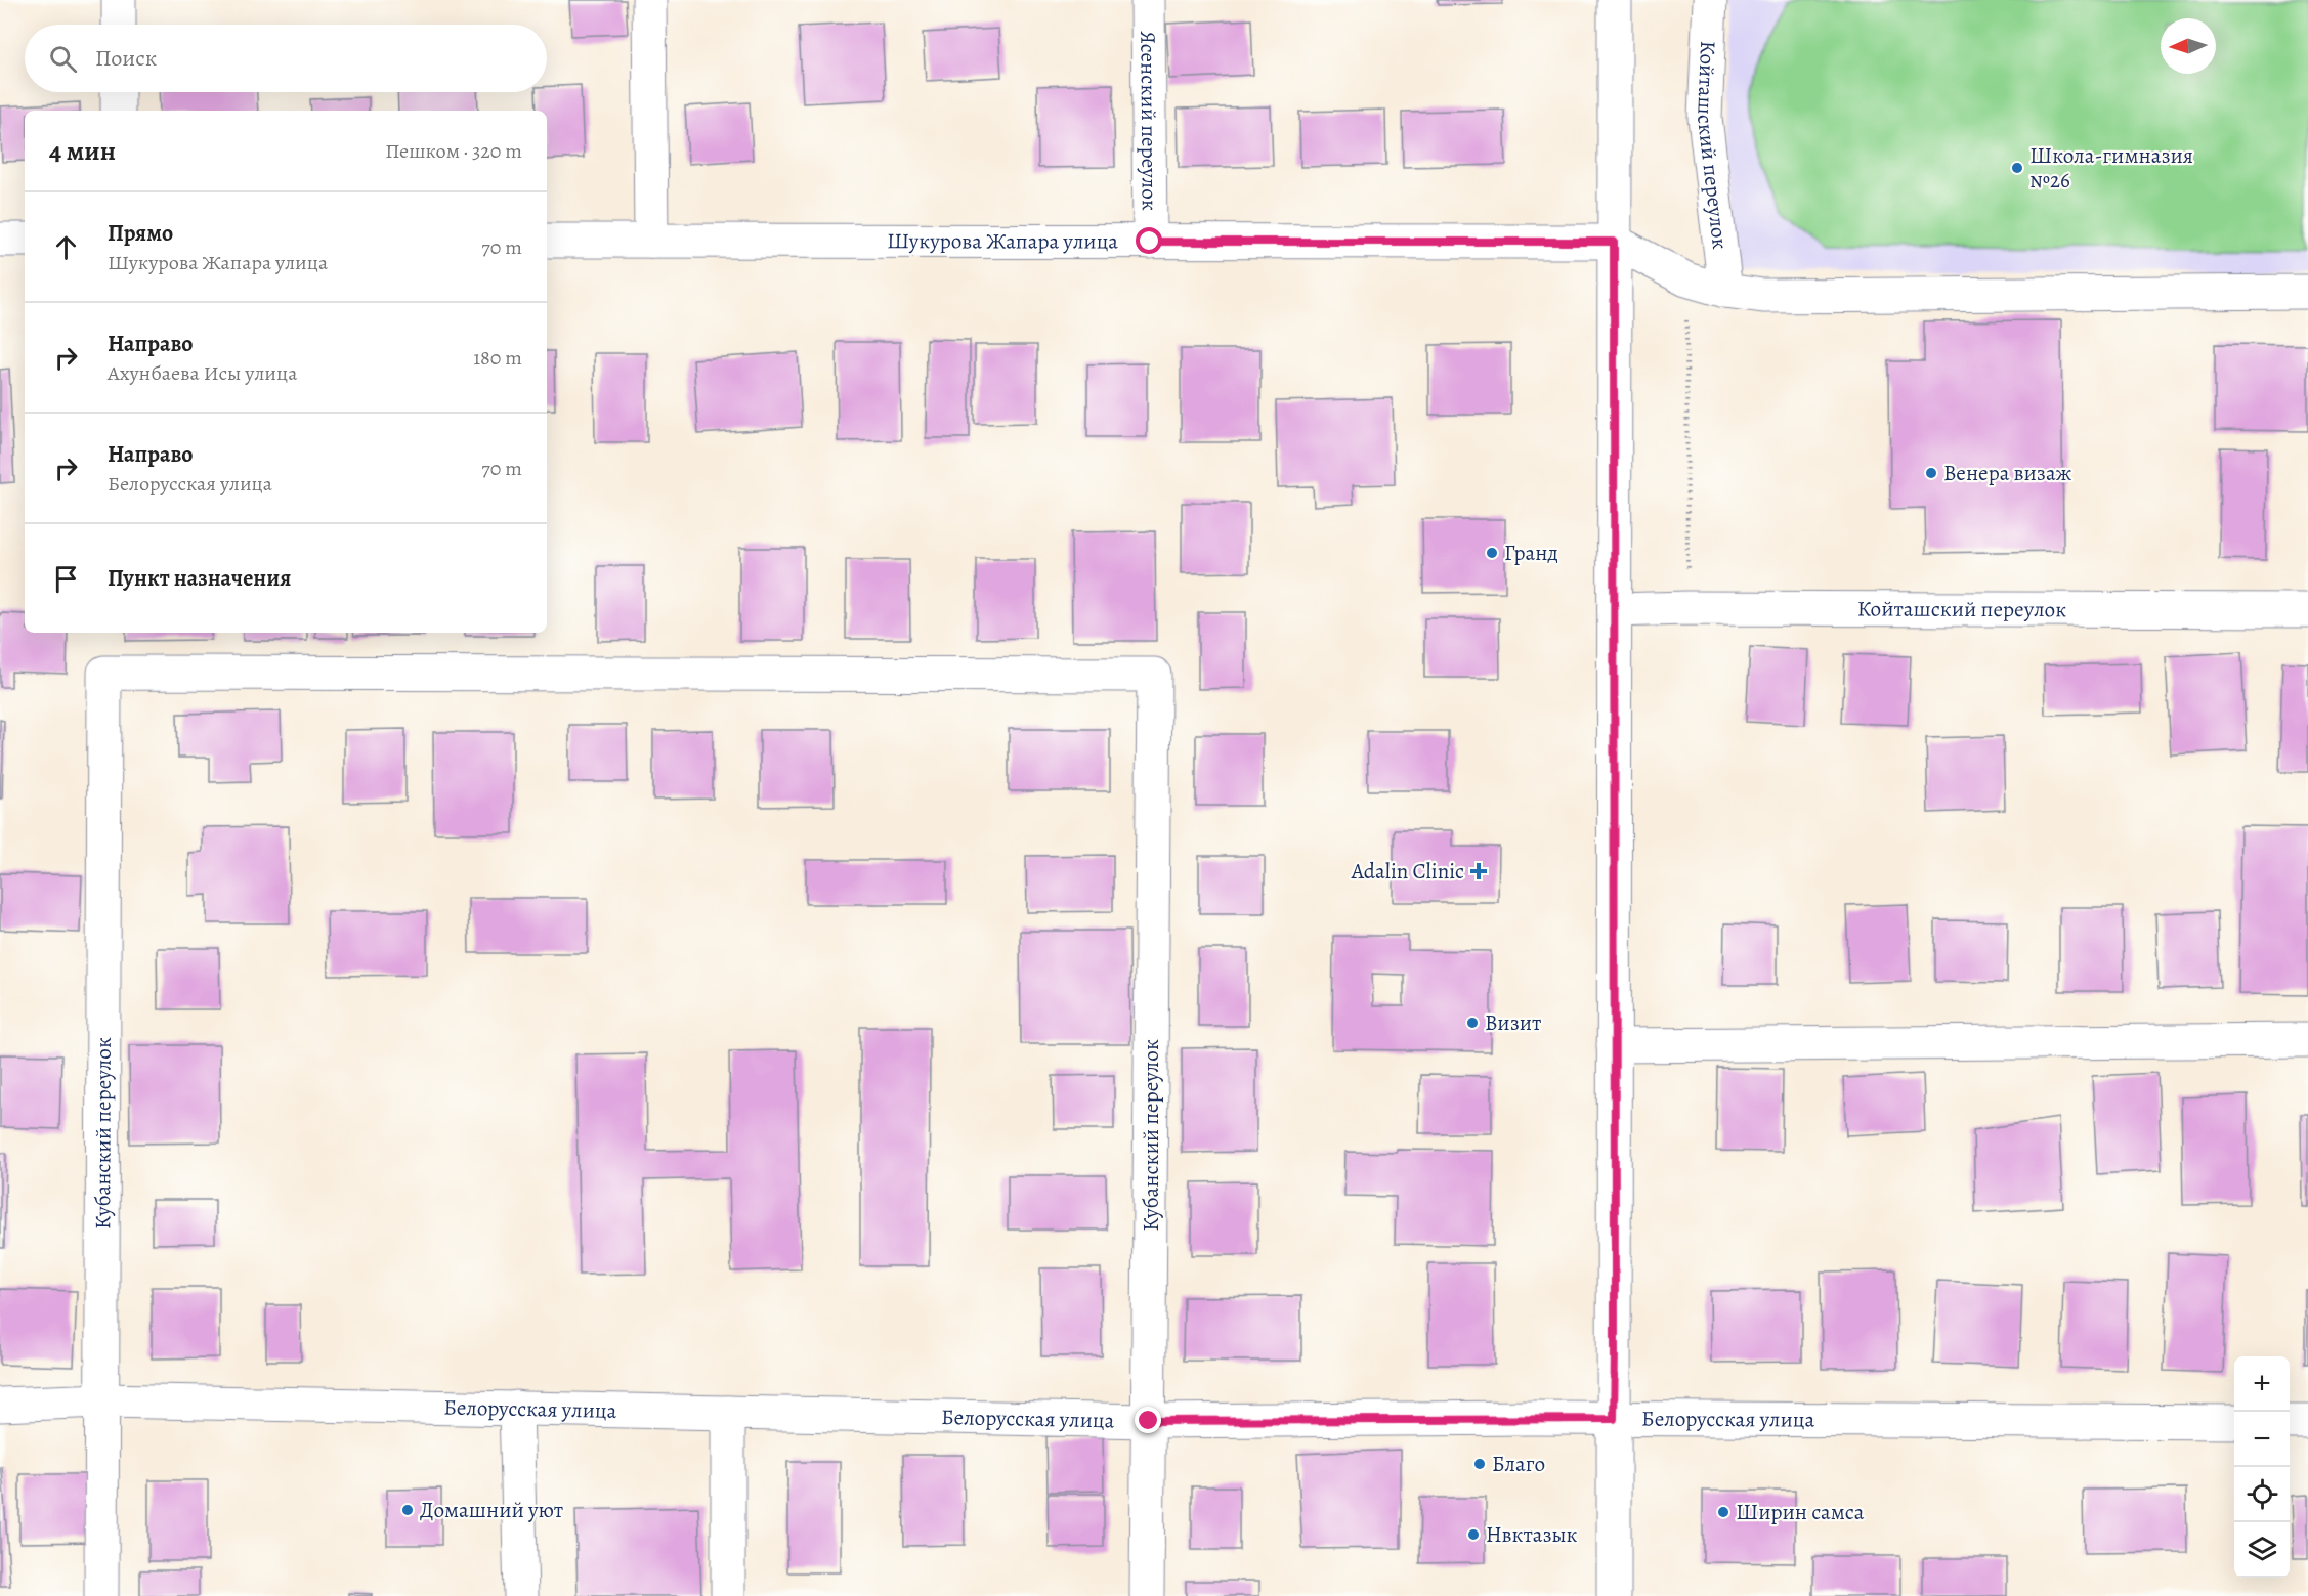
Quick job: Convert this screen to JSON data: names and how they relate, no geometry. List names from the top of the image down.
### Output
{
  "streets": {
    "street": [
      "Ясенский переулок",
      "Койташский переулок",
      "Шукурова Жапара улица",
      "Кубанский переулок",
      "Белорусская улица"
    ]
  },
  "crossings": [
    ["Ясенский переулок", "Шукурова Жапара улица"],
    ["Кубанский переулок", "Белорусская улица"]
  ],
  "places": {
    "other": [
      "Школа-гимназия №26",
      "Венера визаж",
      "Гранд",
      "Визит",
      "Благо",
      "Домашний уют",
      "Ширин самса",
      "Нвктазык"
    ],
    "health": ["Adalin Clinic"]
  },
  "north": "left",
  "page": {
    "search": "Поиск",
    "heading": ["4 мин", "Пешком · 320 m"],
    "list": [
      ["Прямо", "Шукурова Жапара улица", "70 m"],
      ["Направо", "Ахунбаева Исы улица", "180 m"],
      ["Направо", "Белорусская улица", "70 m"],
      "Пункт назначения"
    ],
    "map_buttons": ["+", "−"]
  }
}
